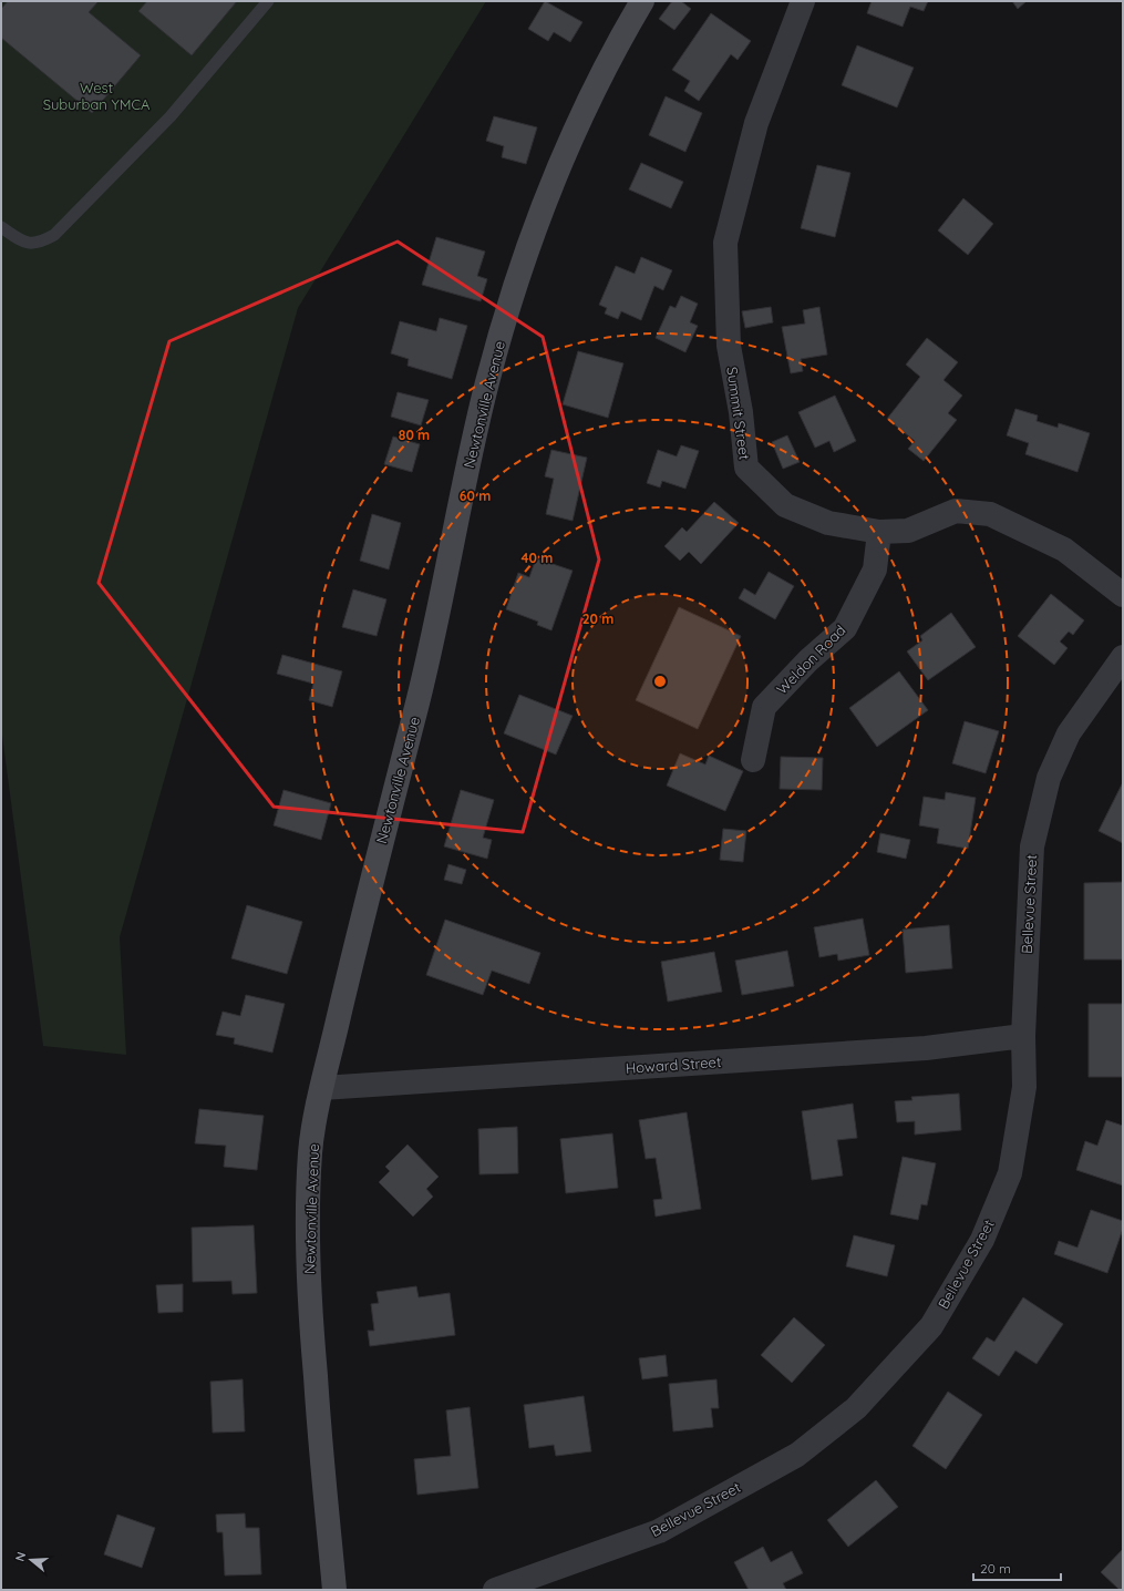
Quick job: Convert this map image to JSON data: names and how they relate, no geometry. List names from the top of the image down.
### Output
{
  "streets": {
    "main road": ["Newtonville Avenue"],
    "street": [
      "Summit Street",
      "Weldon Road",
      "Bellevue Street",
      "Howard Street"
    ]
  },
  "crossings": [
    ["Newtonville Avenue", "Howard Street"],
    ["Summit Street", "Weldon Road"],
    ["Bellevue Street", "Howard Street"]
  ],
  "parks": ["West Suburban YMCA"],
  "scale_bar": "20 m",
  "north": "left",
  "rings": [
    "80 m",
    "60 m",
    "40 m",
    "20 m"
  ]
}
